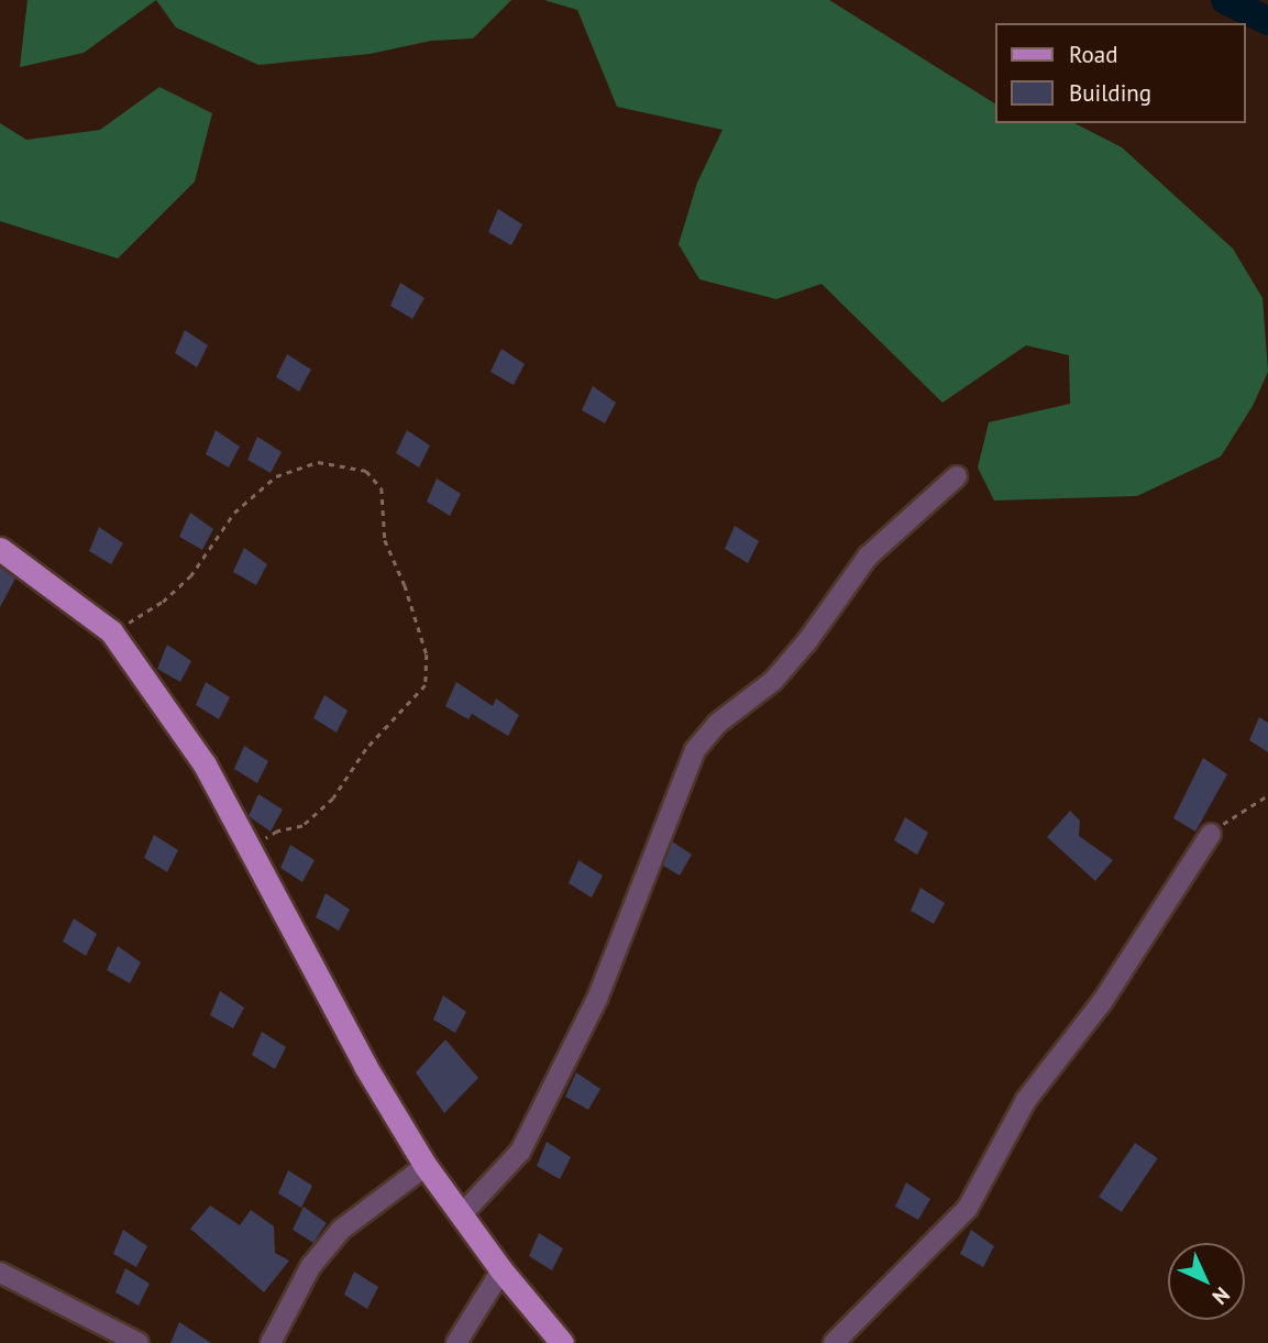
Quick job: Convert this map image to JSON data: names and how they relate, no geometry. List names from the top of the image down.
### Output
{
  "legend": ["Road", "Building"],
  "north": "bottom right"
}
